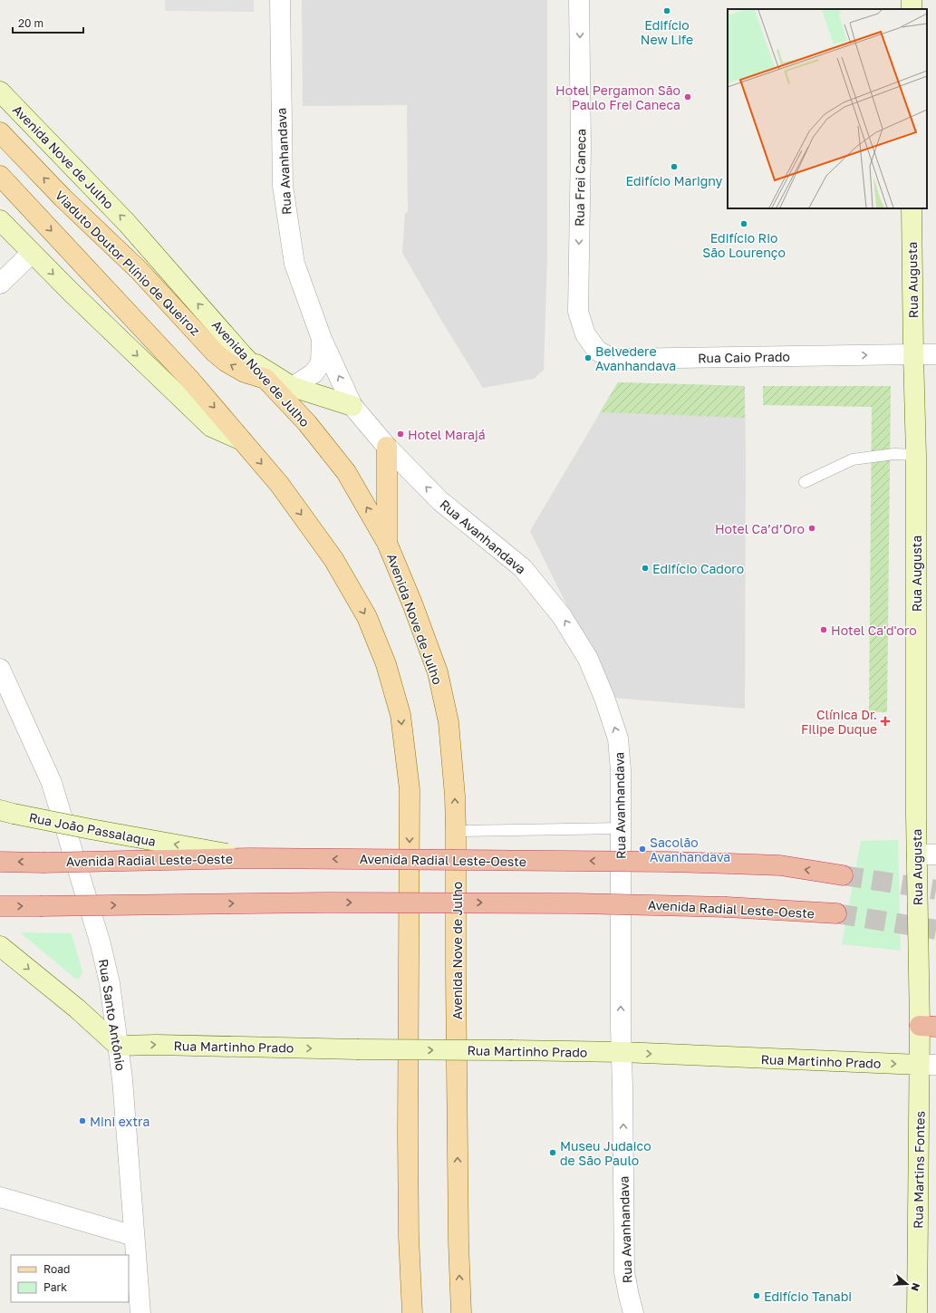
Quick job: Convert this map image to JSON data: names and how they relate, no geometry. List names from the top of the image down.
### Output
{
  "streets": {
    "highway": ["Avenida Radial Leste-Oeste"],
    "main road": [
      "Avenida Nove de Julho",
      "Viaduto Doutor Plínio de Queiroz",
      "Rua Augusta",
      "Rua João Passalaqua",
      "Rua Martinho Prado",
      "Rua Martins Fontes"
    ],
    "street": [
      "Rua Avanhandava",
      "Rua Frei Caneca",
      "Rua Caio Prado",
      "Rua Santo Antônio"
    ]
  },
  "crossings": [
    ["Avenida Nove de Julho", "Viaduto Doutor Plínio de Queiroz"],
    ["Rua Avanhandava", "Rua Martinho Prado"],
    ["Rua Frei Caneca", "Rua Caio Prado"],
    ["Rua Augusta", "Rua Caio Prado"],
    ["Rua Augusta", "Rua Martins Fontes"],
    ["Rua João Passalaqua", "Avenida Radial Leste-Oeste"],
    ["Rua Santo Antônio", "Rua Martinho Prado"],
    ["Rua Martinho Prado", "Rua Martins Fontes"]
  ],
  "one_way": [
    "Rua Avanhandava",
    "Rua Frei Caneca",
    "Rua Caio Prado",
    "Rua João Passalaqua",
    "Rua Martinho Prado"
  ],
  "places": {
    "other": [
      "Edifício New Life",
      "Hotel Pergamon São Paulo Frei Caneca",
      "Edifício Marigny",
      "Edifício Rio São Lourenço",
      "Belvedere Avanhandava",
      "Hotel Marajá",
      "Hotel Ca’d’Oro",
      "Edifício Cadoro",
      "Hotel Ca'd'oro",
      "Sacolão Avanhandava",
      "Mini extra",
      "Museu Judaico de São Paulo",
      "Edifício Tanabi"
    ],
    "health": ["Clínica Dr. Filipe Duque"]
  },
  "legend": ["Road", "Park"],
  "scale_bar": "20 m",
  "north": "right"
}
